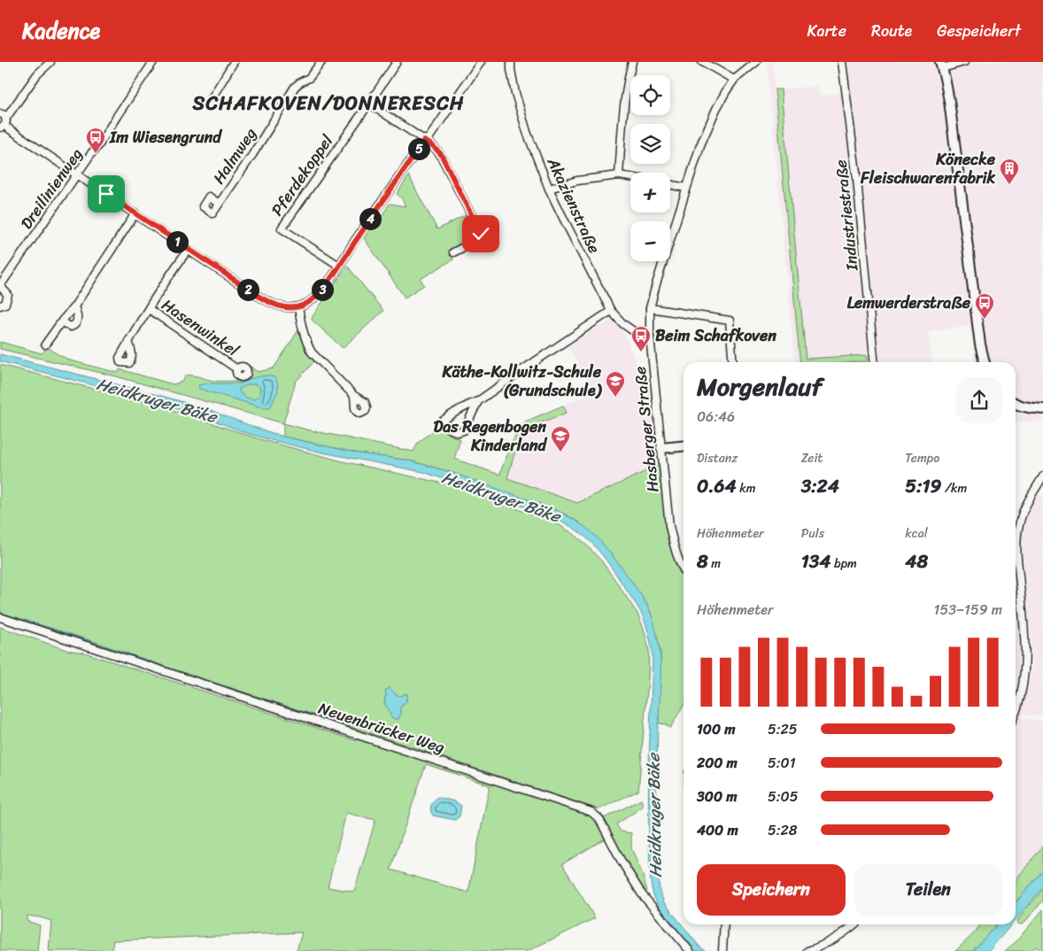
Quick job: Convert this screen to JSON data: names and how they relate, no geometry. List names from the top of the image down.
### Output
{
  "streets": {
    "street": [
      "Halmweg",
      "Pferdekoppel",
      "Dreilinienweg",
      "Akazienstraße",
      "Industriestraße",
      "Hasenwinkel",
      "Hasberger Straße",
      "Neuenbrücker Weg"
    ]
  },
  "crossings": [
    ["Akazienstraße", "Hasberger Straße"]
  ],
  "districts": ["SCHAFKOVEN/DONNERESCH"],
  "water": ["Heidkruger Bäke"],
  "places": {
    "bus stop": ["Im Wiesengrund", "Lemwerderstraße", "Beim Schafkoven"],
    "building": ["Könecke Fleischwarenfabrik"],
    "school or university": ["Käthe-Kollwitz-Schule (Grundschule)", "Das Regenbogen Kinderland"]
  },
  "page": {
    "header": "Kadence",
    "nav": ["Karte", "Route", "Gespeichert"],
    "map_buttons": ["+", "−"],
    "pins": [
      "5",
      "4",
      "1",
      "2",
      "3"
    ],
    "heading": ["Morgenlauf", "06:46"],
    "stats": [
      ["Distanz", "0.64 km"],
      ["Zeit", "3:24"],
      ["Tempo", "5:19 /km"],
      ["Höhenmeter", "8 m"],
      ["Puls", "134 bpm"],
      ["kcal", "48"]
    ],
    "chart": ["Höhenmeter", "153–159 m"],
    "list": [
      {
        "name": "100 m",
        "note": "5:25"
      },
      {
        "name": "200 m",
        "note": "5:01"
      },
      {
        "name": "300 m",
        "note": "5:05"
      },
      {
        "name": "400 m",
        "note": "5:28"
      }
    ],
    "buttons": ["Speichern", "Teilen"]
  }
}
